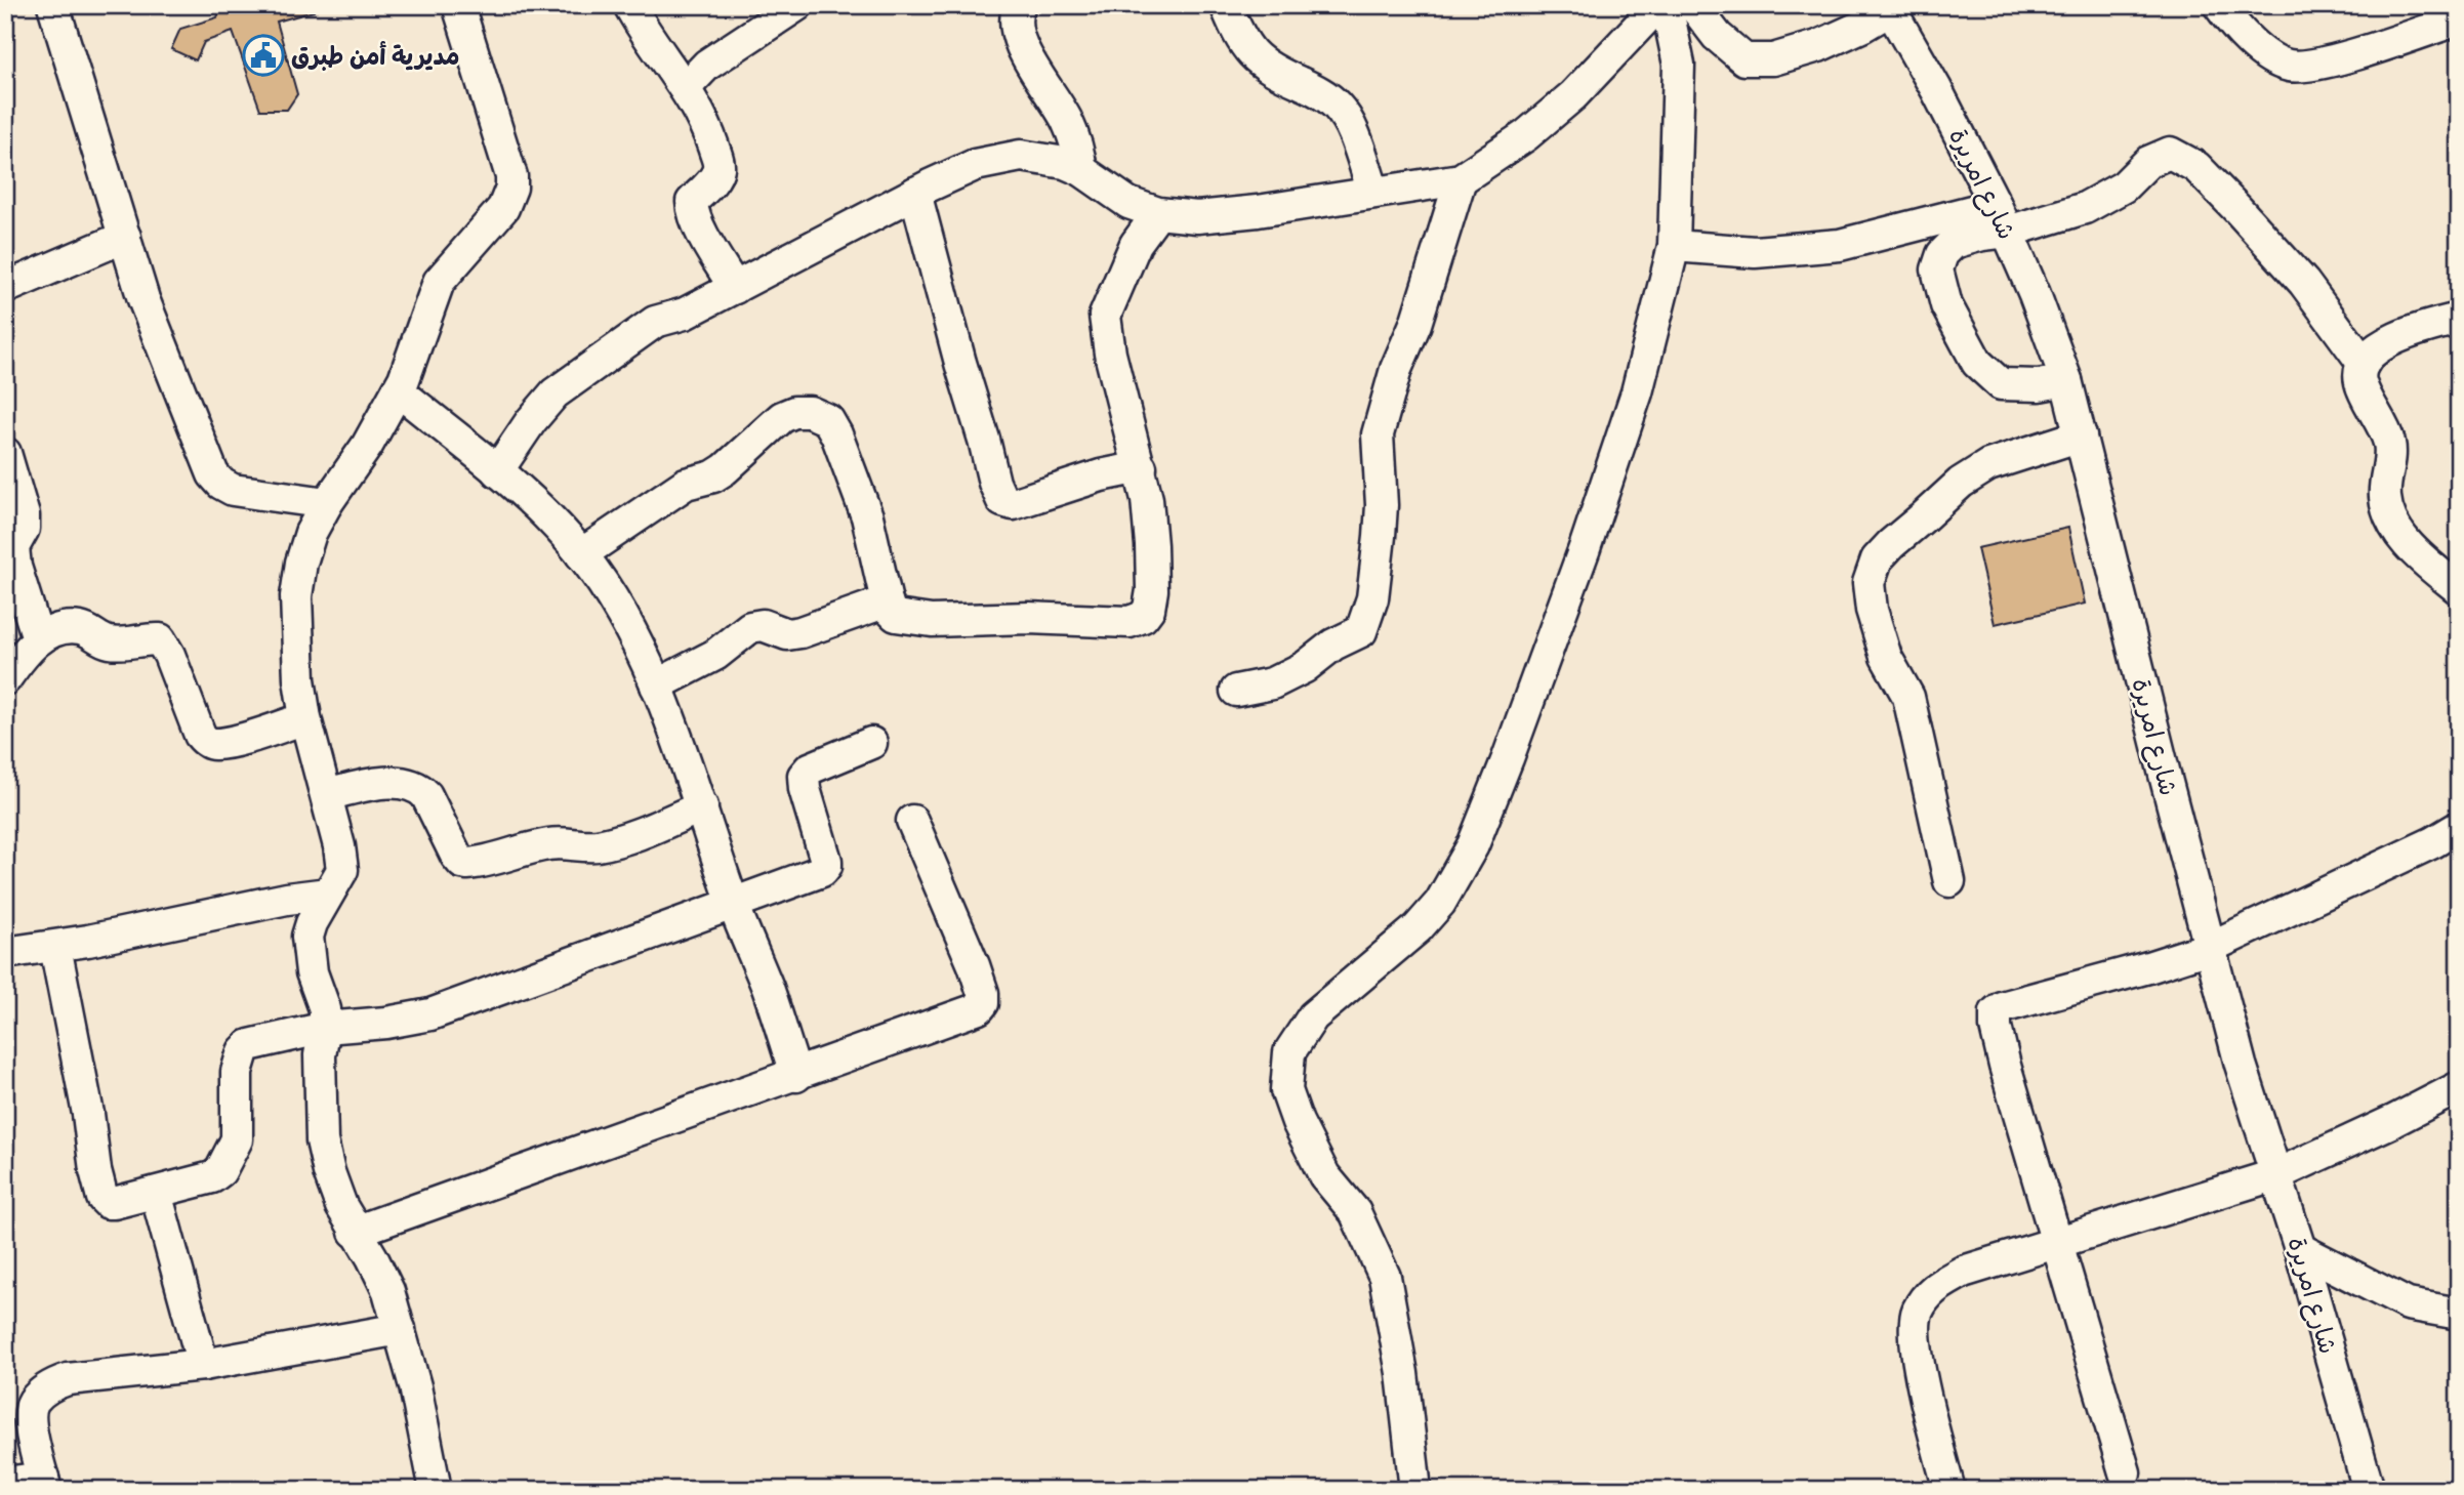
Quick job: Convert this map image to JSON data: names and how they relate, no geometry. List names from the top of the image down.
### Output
{
  "streets": {
    "street": ["شارع امريرة"]
  },
  "places": {
    "public building": ["مديرية أمن طبرق"]
  }
}
